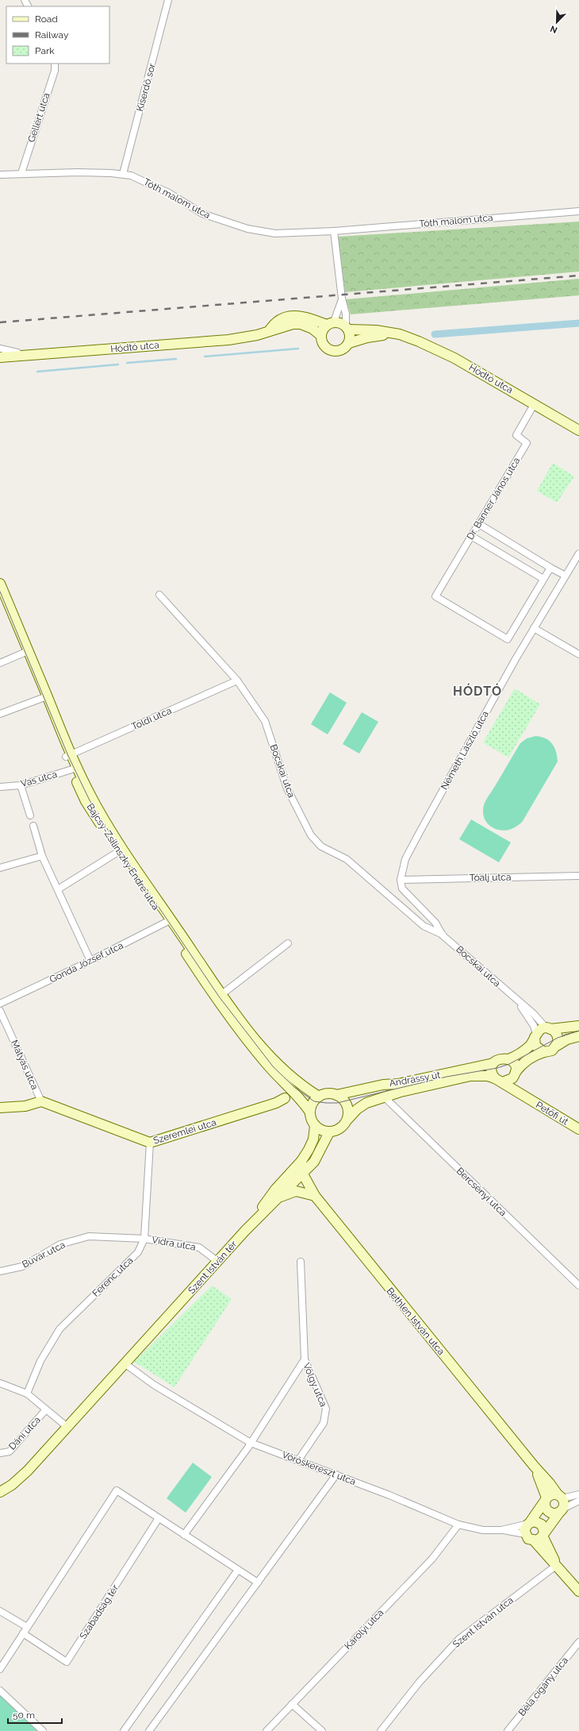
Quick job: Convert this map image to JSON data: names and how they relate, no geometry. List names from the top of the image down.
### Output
{
  "streets": {
    "street": [
      "Kiserdő sor",
      "Gellért utca",
      "Tóth malom utca",
      "Hódtó utca",
      "Dr. Banner János utca",
      "Toldi utca",
      "Németh László utca",
      "Bocskai utca",
      "Vas utca",
      "Bajcsy-Zsilinszky Endre utca",
      "Tóalj utca",
      "Gonda József utca",
      "Mátyás utca",
      "Andrássy út",
      "Petőfi út",
      "Szeremlei utca",
      "Bercsényi utca",
      "Vidra utca",
      "Búvár utca",
      "Szent István tér",
      "Ferenc utca",
      "Bethlen István utca",
      "Völgy utca",
      "Dáni utca",
      "Vöröskereszt utca",
      "Szabadság tér",
      "Szent István utca",
      "Károlyi utca",
      "Béla cigány utca"
    ]
  },
  "crossings": [
    ["Kiserdő sor", "Tóth malom utca"],
    ["Gellért utca", "Tóth malom utca"],
    ["Hódtó utca", "Dr. Banner János utca"],
    ["Toldi utca", "Bocskai utca"],
    ["Toldi utca", "Bajcsy-Zsilinszky Endre utca"],
    ["Németh László utca", "Bocskai utca"],
    ["Németh László utca", "Tóalj utca"],
    ["Bocskai utca", "Tóalj utca"],
    ["Vas utca", "Bajcsy-Zsilinszky Endre utca"],
    ["Bajcsy-Zsilinszky Endre utca", "Gonda József utca"],
    ["Bajcsy-Zsilinszky Endre utca", "Andrássy út"],
    ["Bajcsy-Zsilinszky Endre utca", "Szeremlei utca"],
    ["Bajcsy-Zsilinszky Endre utca", "Szent István tér"],
    ["Mátyás utca", "Szeremlei utca"],
    ["Andrássy út", "Petőfi út"],
    ["Andrássy út", "Bercsényi utca"],
    ["Andrássy út", "Szent István tér"],
    ["Szeremlei utca", "Ferenc utca"],
    ["Vidra utca", "Búvár utca"],
    ["Vidra utca", "Szent István tér"],
    ["Vidra utca", "Ferenc utca"],
    ["Búvár utca", "Ferenc utca"],
    ["Szent István tér", "Bethlen István utca"],
    ["Szent István tér", "Vöröskereszt utca"],
    ["Völgy utca", "Vöröskereszt utca"],
    ["Vöröskereszt utca", "Károlyi utca"]
  ],
  "districts": ["HÓDTÓ"],
  "legend": ["Road", "Railway", "Park"],
  "scale_bar": "50 m",
  "north": "bottom left"
}
